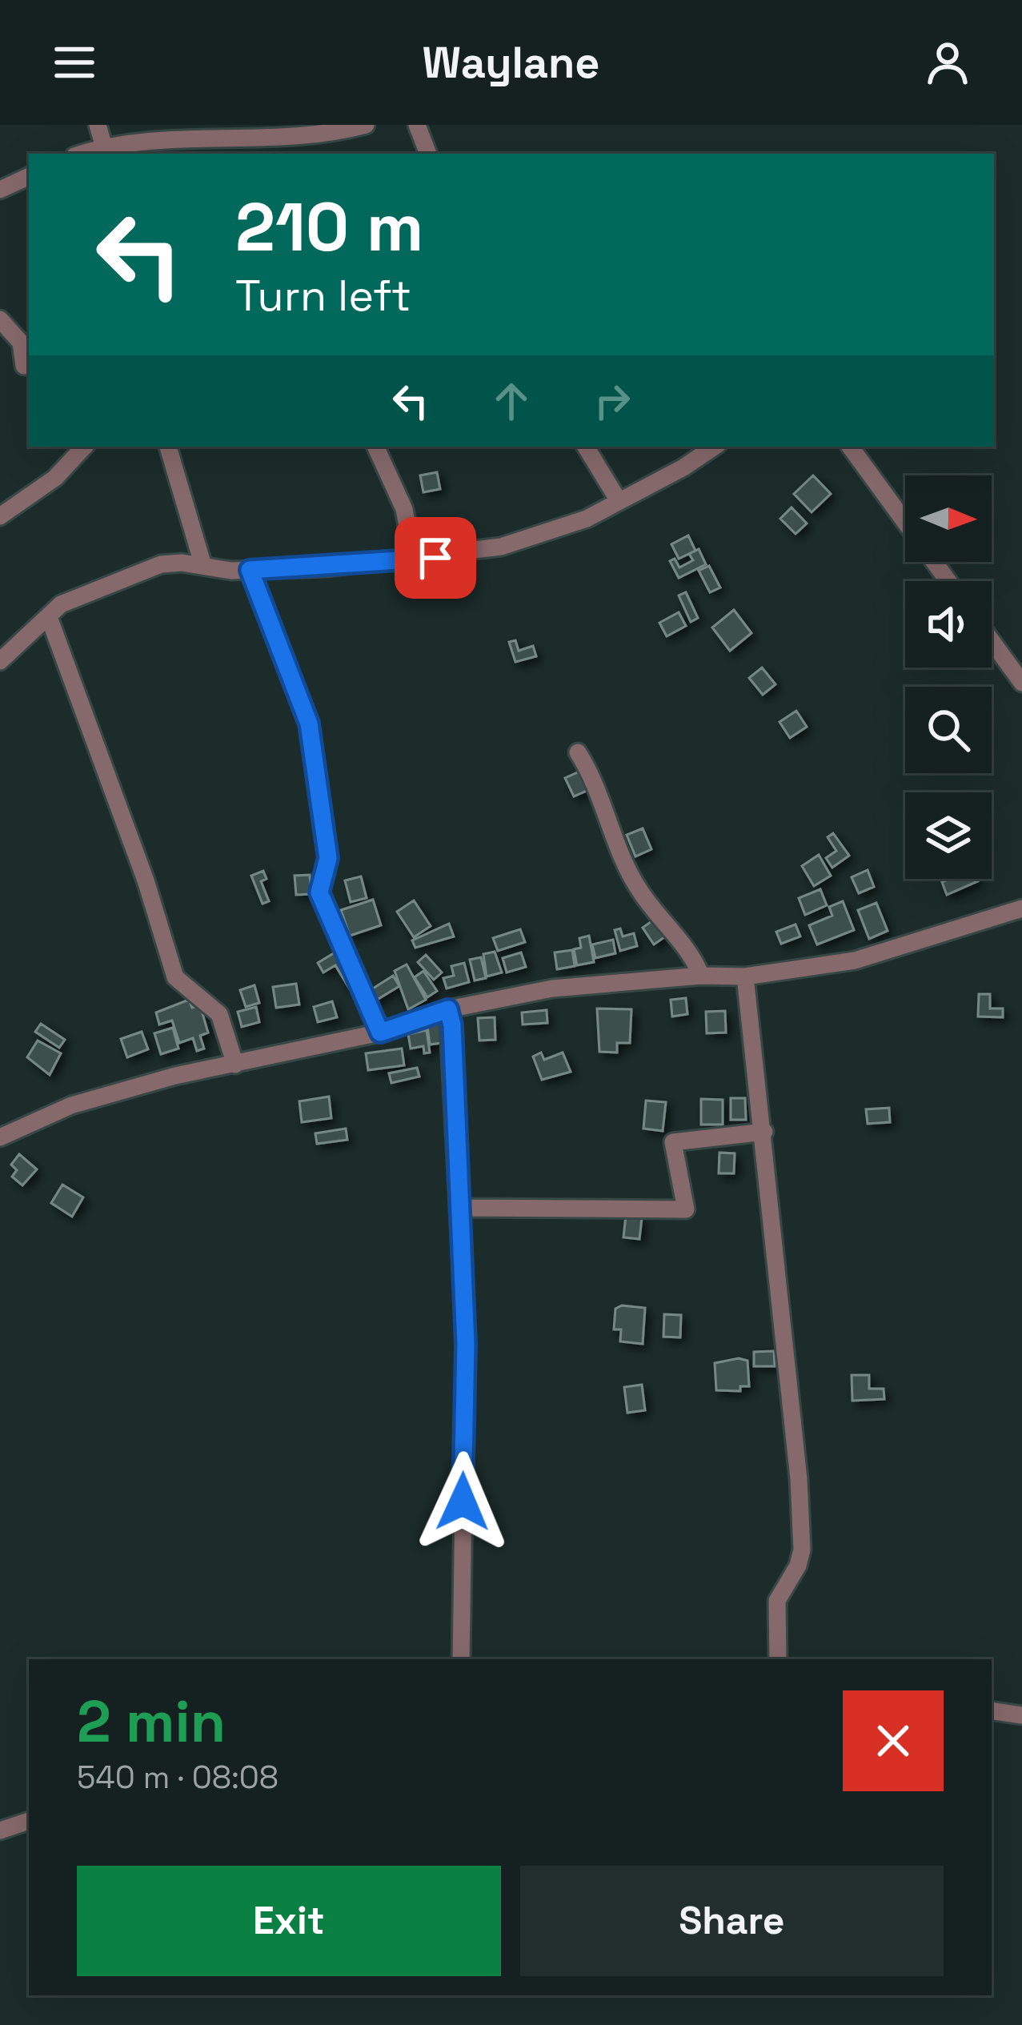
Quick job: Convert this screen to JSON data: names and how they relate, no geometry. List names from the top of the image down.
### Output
{
  "north": "right",
  "page": {
    "header": "Waylane",
    "turn": ["210 m", "Turn left"],
    "heading": ["2 min", "540 m · 08:08"],
    "buttons": ["Exit", "Share"]
  }
}
